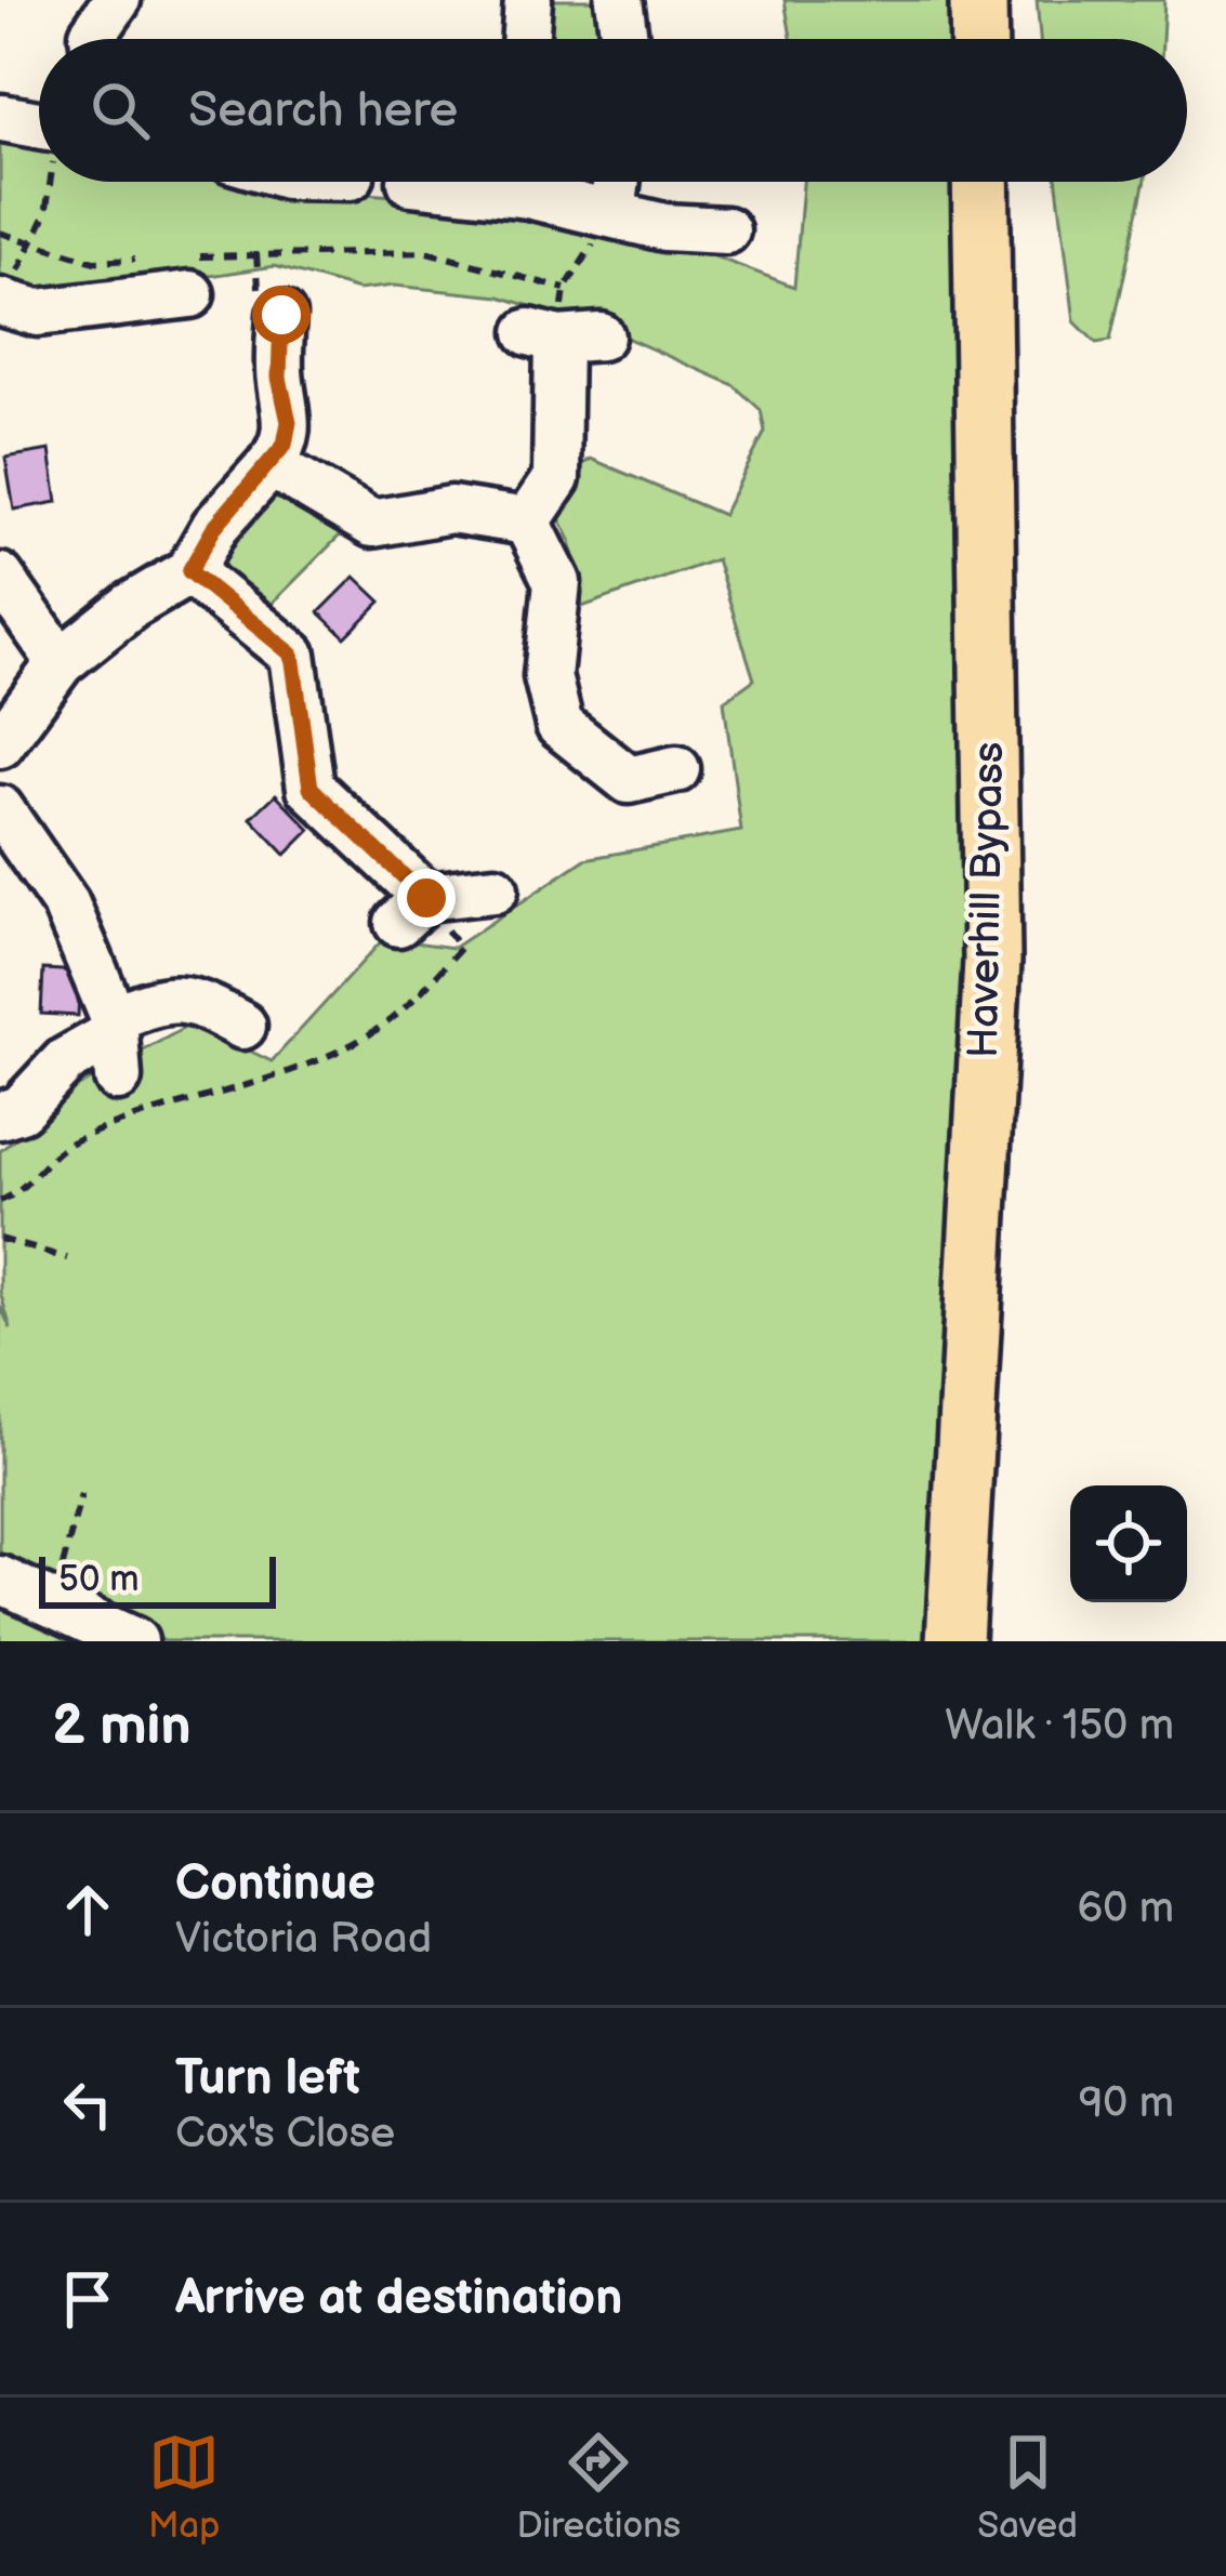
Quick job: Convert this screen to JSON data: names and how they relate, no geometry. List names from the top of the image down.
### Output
{
  "streets": {
    "main road": ["Haverhill Bypass"]
  },
  "scale_bar": "50 m",
  "page": {
    "search": "Search here",
    "scale": "50 m",
    "heading": ["2 min", "Walk · 150 m"],
    "list": [
      ["Continue", "Victoria Road", "60 m"],
      ["Turn left", "Cox's Close", "90 m"],
      "Arrive at destination"
    ],
    "nav": ["Map", "Directions", "Saved"]
  }
}
